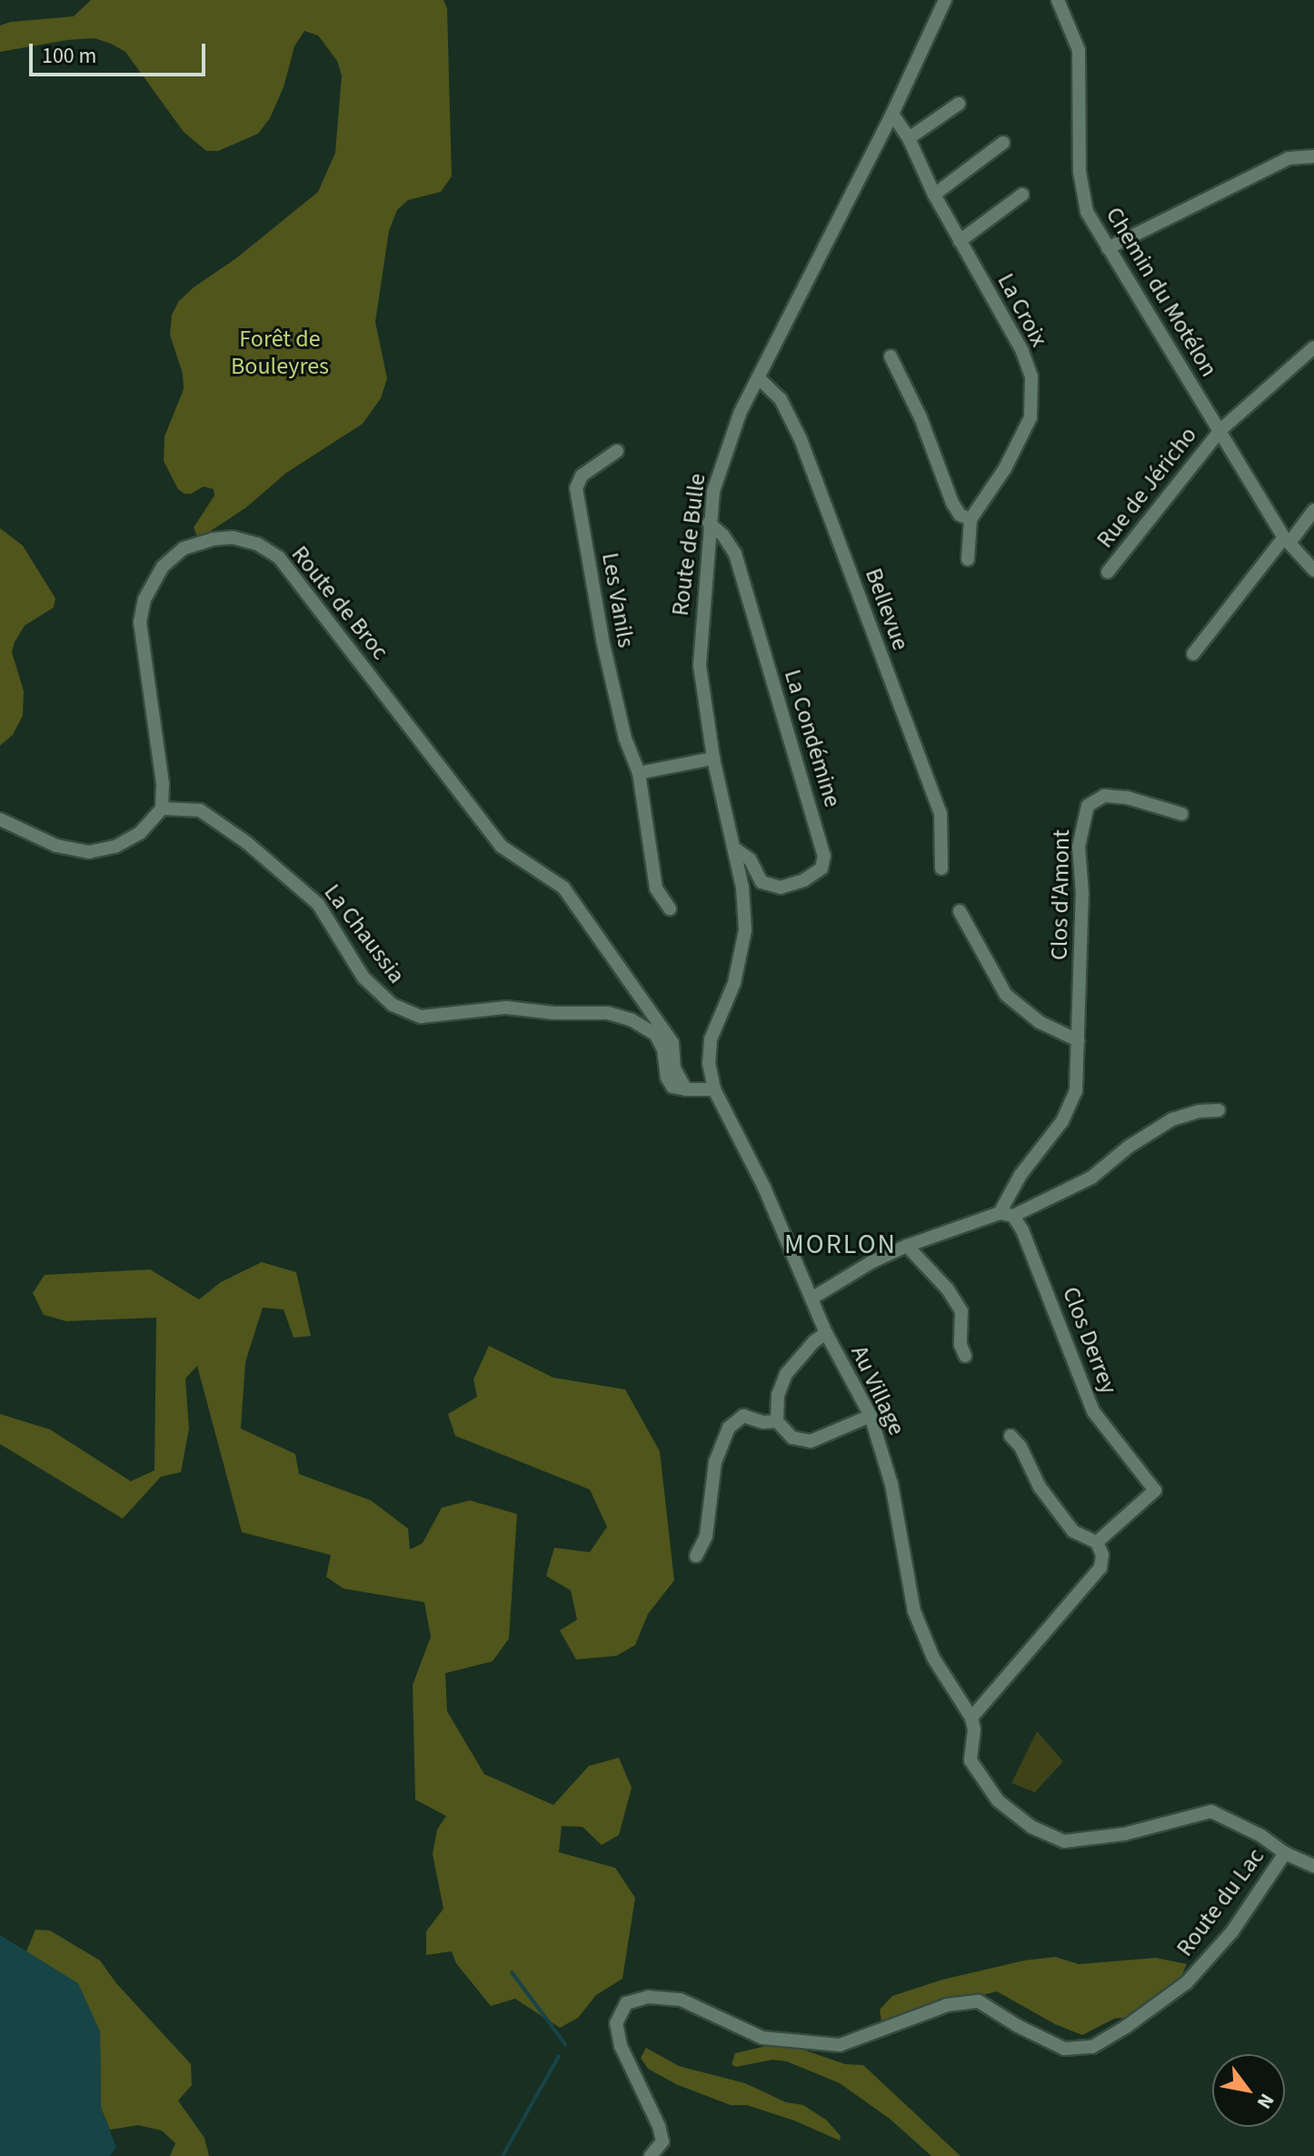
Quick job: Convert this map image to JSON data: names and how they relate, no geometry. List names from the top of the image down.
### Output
{
  "streets": {
    "street": [
      "Chemin du Motélon",
      "La Croix",
      "Rue de Jéricho",
      "Route de Bulle",
      "Les Vanils",
      "Route de Broc",
      "Bellevue",
      "La Condémine",
      "Clos d'Amont",
      "La Chaussia",
      "Clos Derrey",
      "Au Village",
      "Route du Lac"
    ]
  },
  "crossings": [
    ["Chemin du Motélon", "Rue de Jéricho"],
    ["La Croix", "Route de Bulle"],
    ["Route de Bulle", "Bellevue"],
    ["Route de Bulle", "La Condémine"],
    ["Route de Bulle", "Au Village"],
    ["Route de Broc", "La Chaussia"],
    ["Clos d'Amont", "Clos Derrey"]
  ],
  "districts": ["MORLON"],
  "parks": ["Forêt de Bouleyres"],
  "scale_bar": "100 m",
  "north": "bottom right"
}
